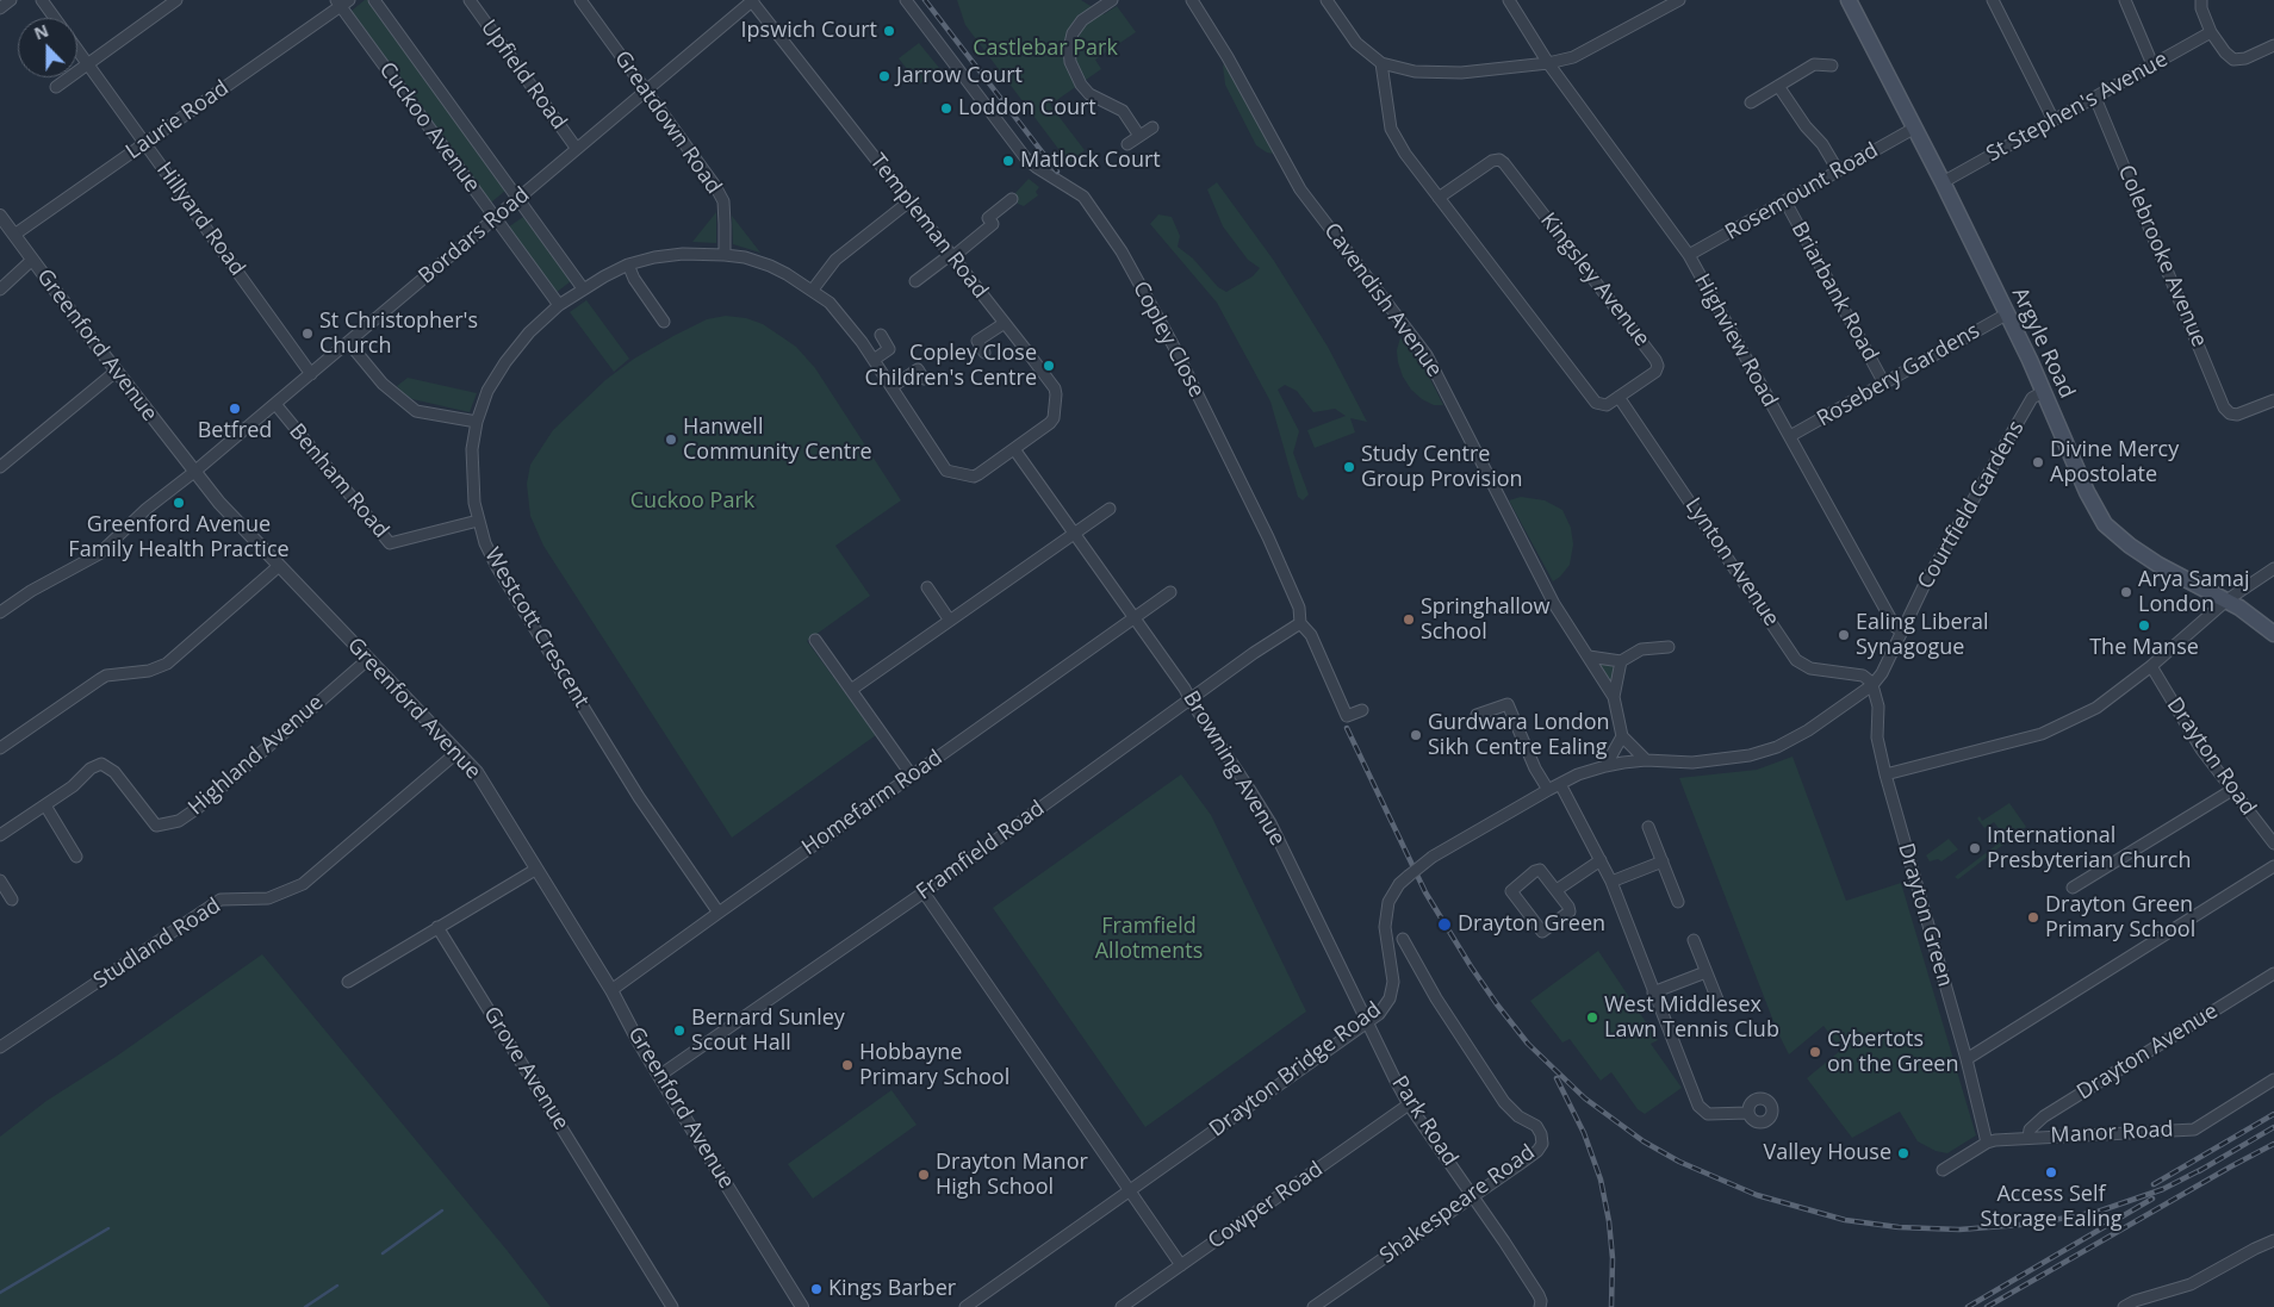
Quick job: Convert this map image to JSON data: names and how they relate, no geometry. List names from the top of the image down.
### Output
{
  "streets": {
    "main road": ["Argyle Road"],
    "street": [
      "Upfield Road",
      "St Stephen's Avenue",
      "Laurie Road",
      "Greatdown Road",
      "Cuckoo Avenue",
      "Rosemount Road",
      "Hillyard Road",
      "Templeman Road",
      "Bordars Road",
      "Colebrooke Avenue",
      "Kingsley Avenue",
      "Briarbank Road",
      "Cavendish Avenue",
      "Copley Close",
      "Highview Road",
      "Greenford Avenue",
      "Rosebery Gardens",
      "Benham Road",
      "Courtfield Gardens",
      "Lynton Avenue",
      "Westcott Crescent",
      "Highland Avenue",
      "Drayton Road",
      "Browning Avenue",
      "Homefarm Road",
      "Framfield Road",
      "Drayton Green",
      "Studland Road",
      "Drayton Avenue",
      "Grove Avenue",
      "Drayton Bridge Road",
      "Park Road",
      "Manor Road",
      "Shakespeare Road",
      "Cowper Road"
    ]
  },
  "crossings": [
    ["Upfield Road", "Bordars Road"],
    ["St Stephen's Avenue", "Colebrooke Avenue"],
    ["St Stephen's Avenue", "Argyle Road"],
    ["Laurie Road", "Cuckoo Avenue"],
    ["Laurie Road", "Hillyard Road"],
    ["Laurie Road", "Greenford Avenue"],
    ["Greatdown Road", "Bordars Road"],
    ["Greatdown Road", "Westcott Crescent"],
    ["Cuckoo Avenue", "Bordars Road"],
    ["Cuckoo Avenue", "Westcott Crescent"],
    ["Rosemount Road", "Briarbank Road"],
    ["Rosemount Road", "Highview Road"],
    ["Rosemount Road", "Argyle Road"],
    ["Hillyard Road", "Bordars Road"],
    ["Templeman Road", "Bordars Road"],
    ["Templeman Road", "Westcott Crescent"],
    ["Templeman Road", "Browning Avenue"],
    ["Bordars Road", "Greenford Avenue"],
    ["Bordars Road", "Benham Road"],
    ["Kingsley Avenue", "Lynton Avenue"],
    ["Briarbank Road", "Rosebery Gardens"],
    ["Copley Close", "Framfield Road"],
    ["Highview Road", "Rosebery Gardens"],
    ["Highview Road", "Courtfield Gardens"],
    ["Argyle Road", "Rosebery Gardens"],
    ["Argyle Road", "Courtfield Gardens"],
    ["Greenford Avenue", "Highland Avenue"],
    ["Greenford Avenue", "Homefarm Road"],
    ["Greenford Avenue", "Framfield Road"],
    ["Greenford Avenue", "Studland Road"],
    ["Benham Road", "Westcott Crescent"],
    ["Courtfield Gardens", "Lynton Avenue"],
    ["Courtfield Gardens", "Drayton Green"],
    ["Courtfield Gardens", "Drayton Bridge Road"],
    ["Lynton Avenue", "Drayton Green"],
    ["Lynton Avenue", "Drayton Bridge Road"],
    ["Westcott Crescent", "Browning Avenue"],
    ["Westcott Crescent", "Homefarm Road"],
    ["Browning Avenue", "Homefarm Road"],
    ["Browning Avenue", "Framfield Road"],
    ["Browning Avenue", "Drayton Bridge Road"],
    ["Browning Avenue", "Park Road"],
    ["Drayton Green", "Drayton Bridge Road"],
    ["Drayton Green", "Manor Road"],
    ["Drayton Avenue", "Manor Road"],
    ["Drayton Bridge Road", "Park Road"],
    ["Park Road", "Shakespeare Road"],
    ["Park Road", "Cowper Road"]
  ],
  "parks": ["Castlebar Park", "Cuckoo Park", "Framfield Allotments"],
  "places": [
    "Ipswich Court",
    "Jarrow Court",
    "Loddon Court",
    "Matlock Court",
    "St Christopher's Church",
    "Copley Close Children's Centre",
    "Betfred",
    "Hanwell Community Centre",
    "Divine Mercy Apostolate",
    "Study Centre Group Provision",
    "Greenford Avenue Family Health Practice",
    "Arya Samaj London",
    "Springhallow School",
    "The Manse",
    "Ealing Liberal Synagogue",
    "Gurdwara London Sikh Centre Ealing",
    "International Presbyterian Church",
    "Drayton Green Primary School",
    "Drayton Green",
    "West Middlesex Lawn Tennis Club",
    "Bernard Sunley Scout Hall",
    "Cybertots on the Green",
    "Hobbayne Primary School",
    "Valley House",
    "Access Self Storage Ealing",
    "Drayton Manor High School",
    "Kings Barber"
  ],
  "north": "top"
}
